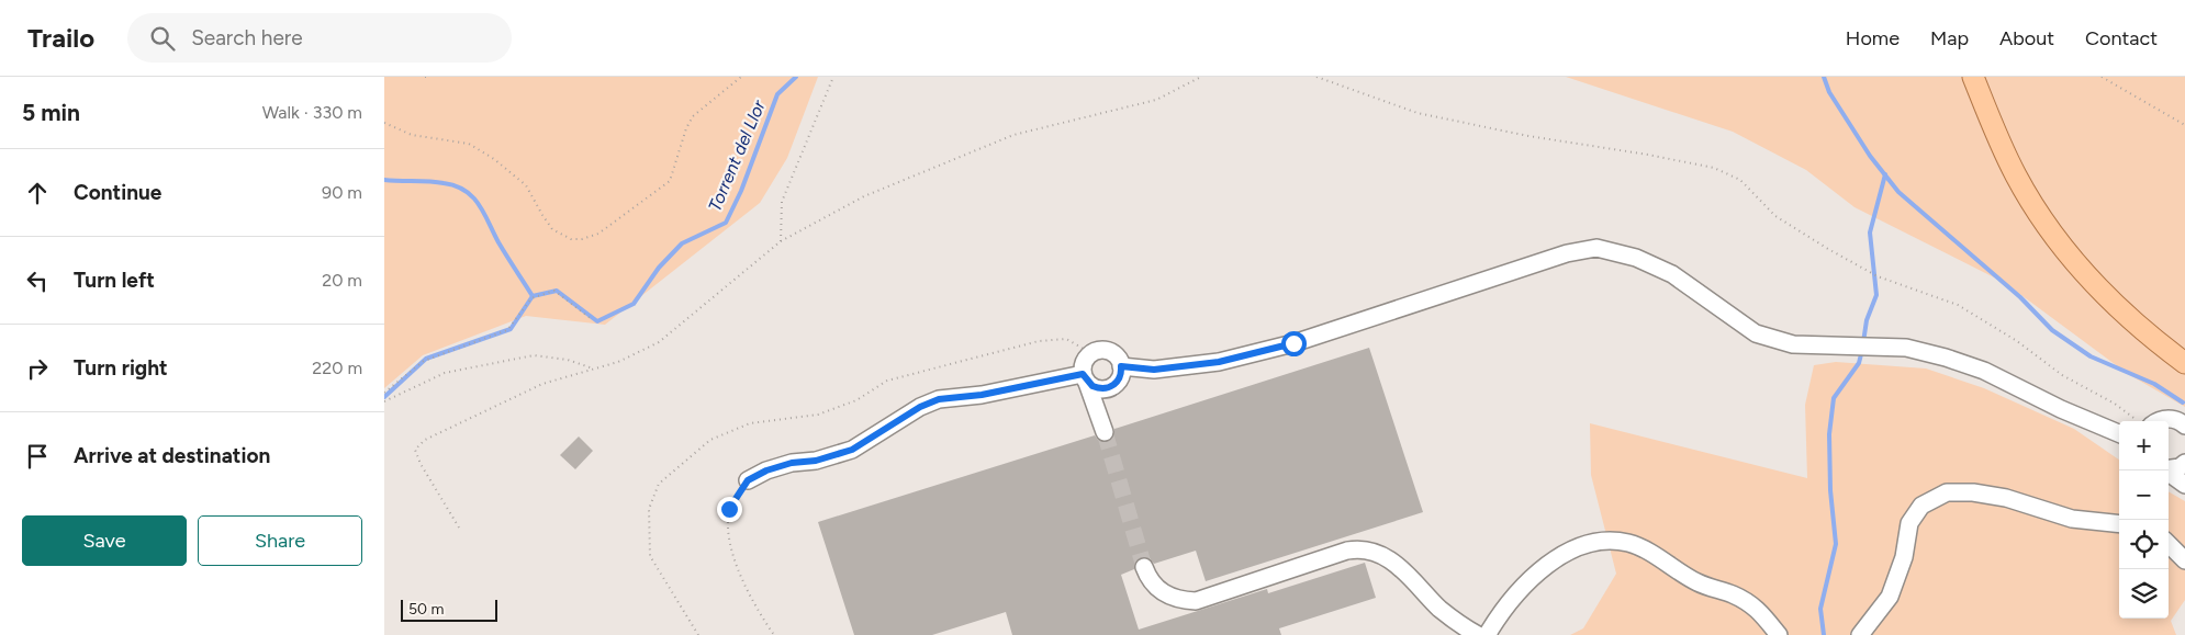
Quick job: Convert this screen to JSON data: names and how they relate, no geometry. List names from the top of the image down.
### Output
{
  "water": ["Torrent del Llor"],
  "scale_bar": "50 m",
  "page": {
    "header": "Trailo",
    "search": "Search here",
    "nav": [
      "Home",
      "Map",
      "About",
      "Contact"
    ],
    "heading": ["5 min", "Walk · 330 m"],
    "list": [
      ["Continue", "90 m"],
      ["Turn left", "20 m"],
      ["Turn right", "220 m"],
      "Arrive at destination"
    ],
    "map_buttons": ["+", "−"],
    "buttons": ["Save", "Share"],
    "scale": "50 m"
  }
}
